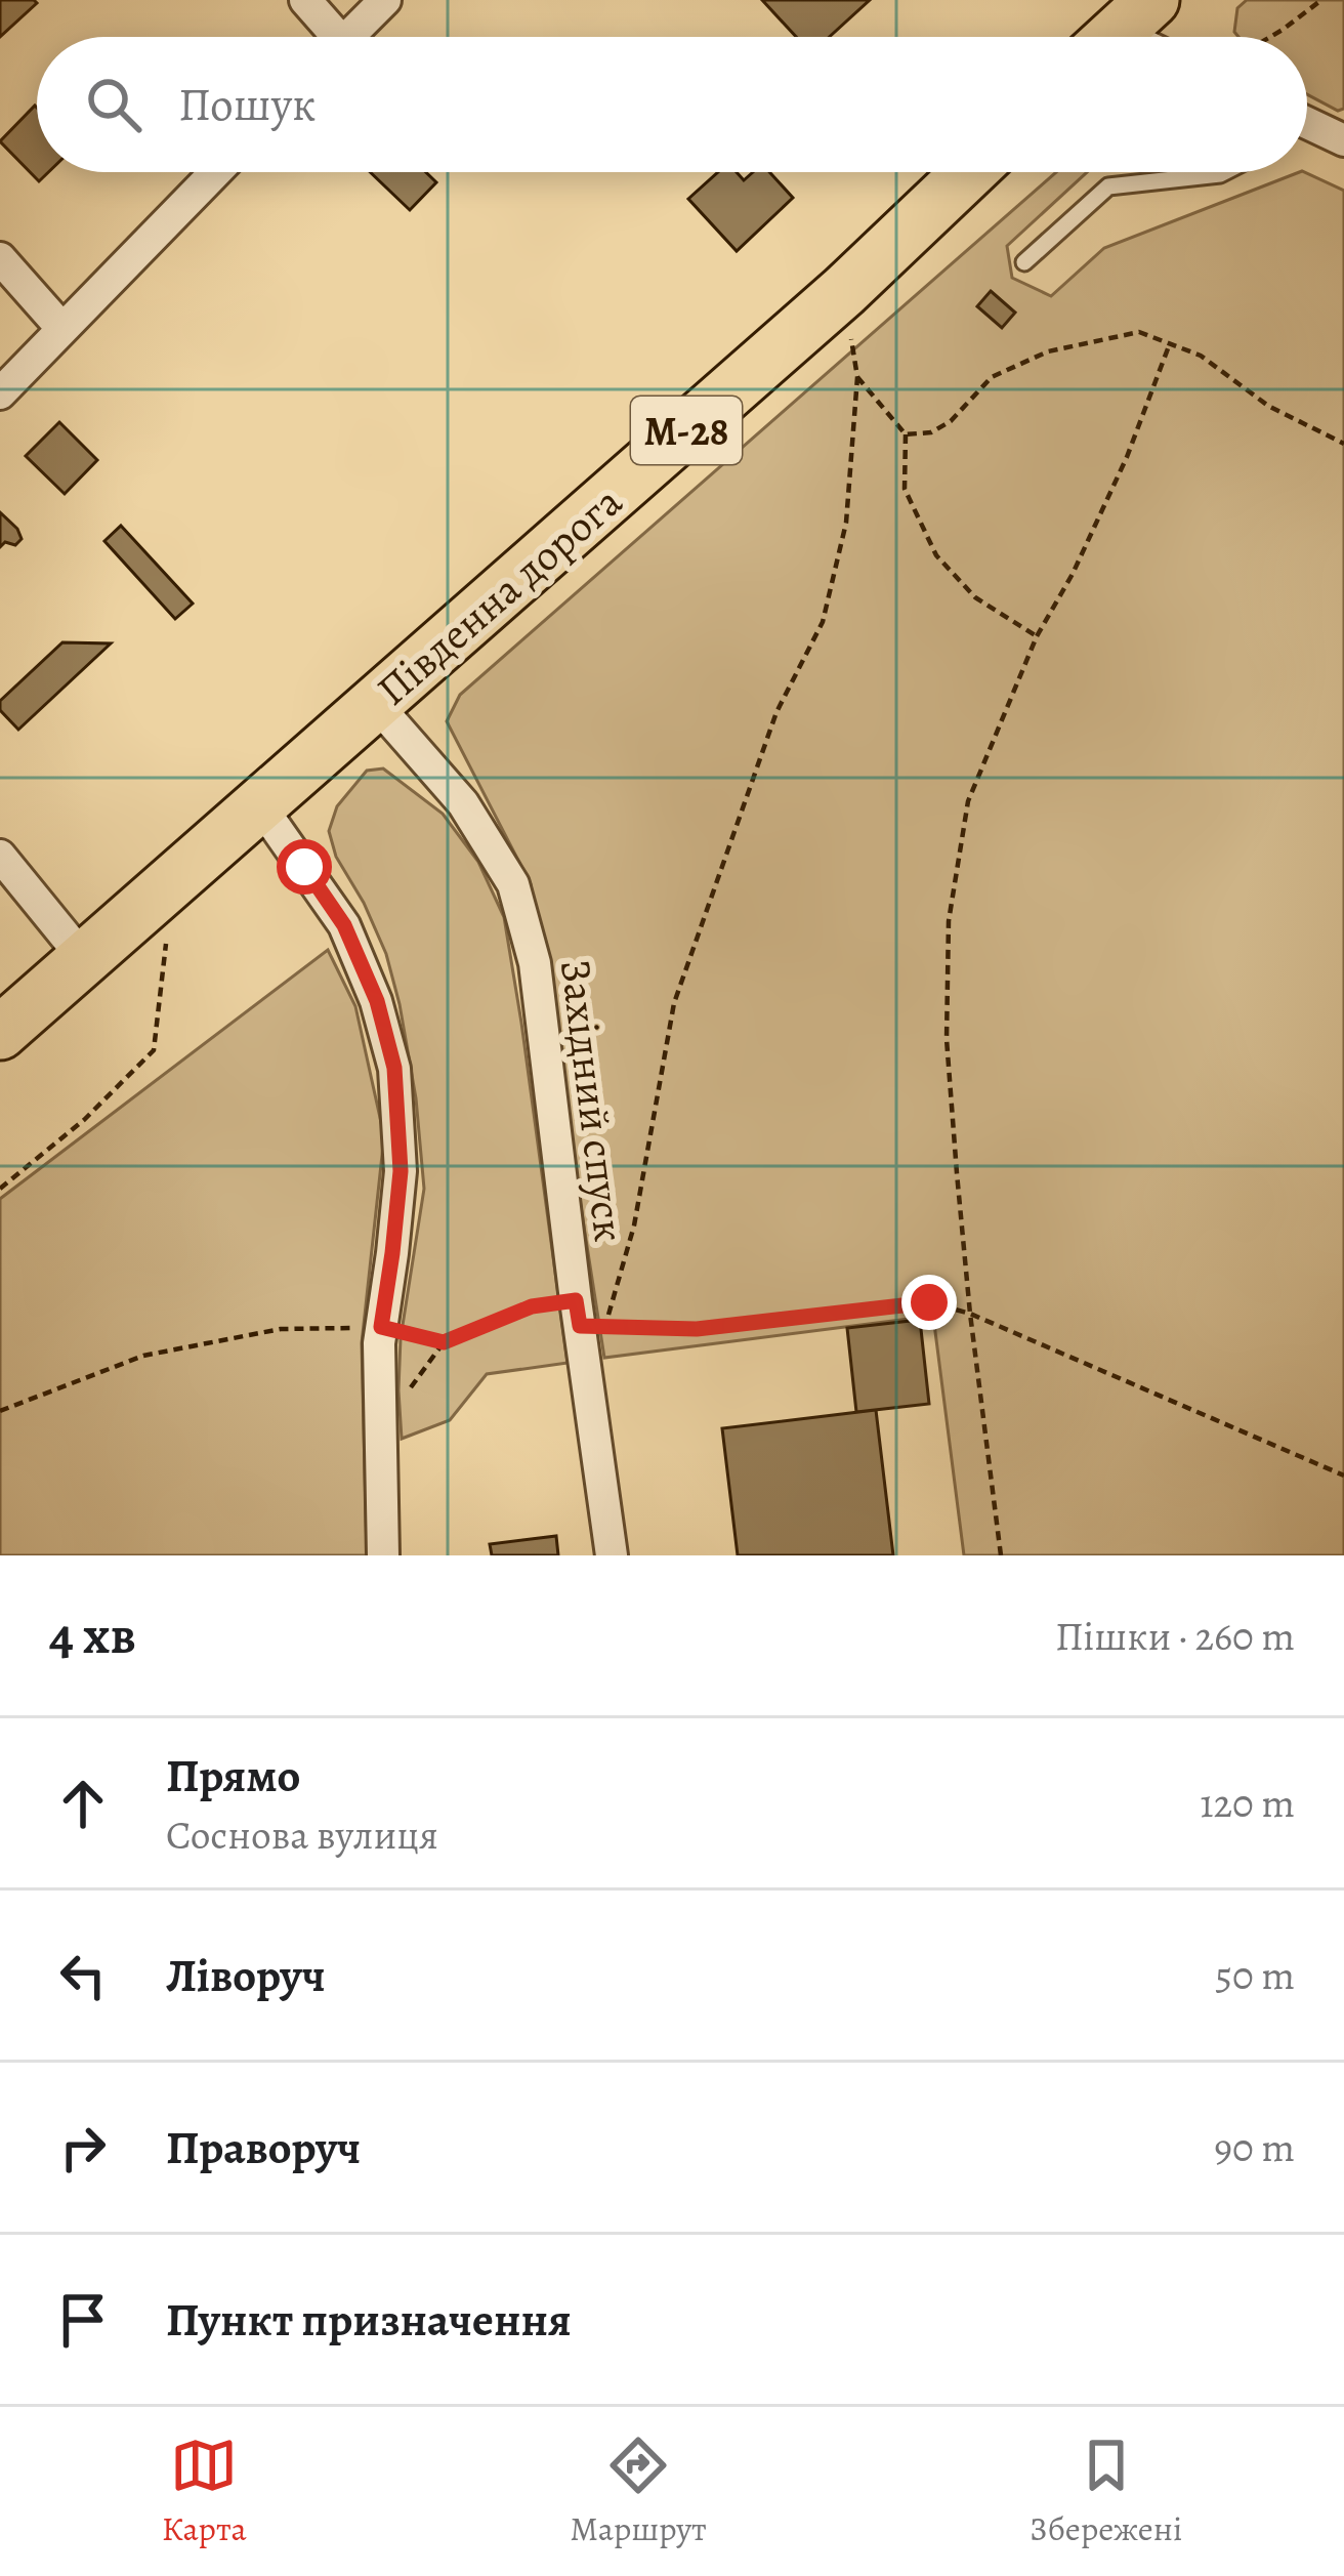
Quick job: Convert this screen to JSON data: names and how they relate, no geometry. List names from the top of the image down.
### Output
{
  "streets": {
    "highway": ["М-28", "Південна дорога"],
    "street": ["Західний спуск"]
  },
  "crossings": [
    ["Південна дорога", "Західний спуск"]
  ],
  "page": {
    "search": "Пошук",
    "heading": ["4 хв", "Пішки · 260 m"],
    "list": [
      ["Прямо", "Соснова вулиця", "120 m"],
      ["Ліворуч", "50 m"],
      ["Праворуч", "90 m"],
      "Пункт призначення"
    ],
    "nav": ["Карта", "Маршрут", "Збережені"]
  }
}
